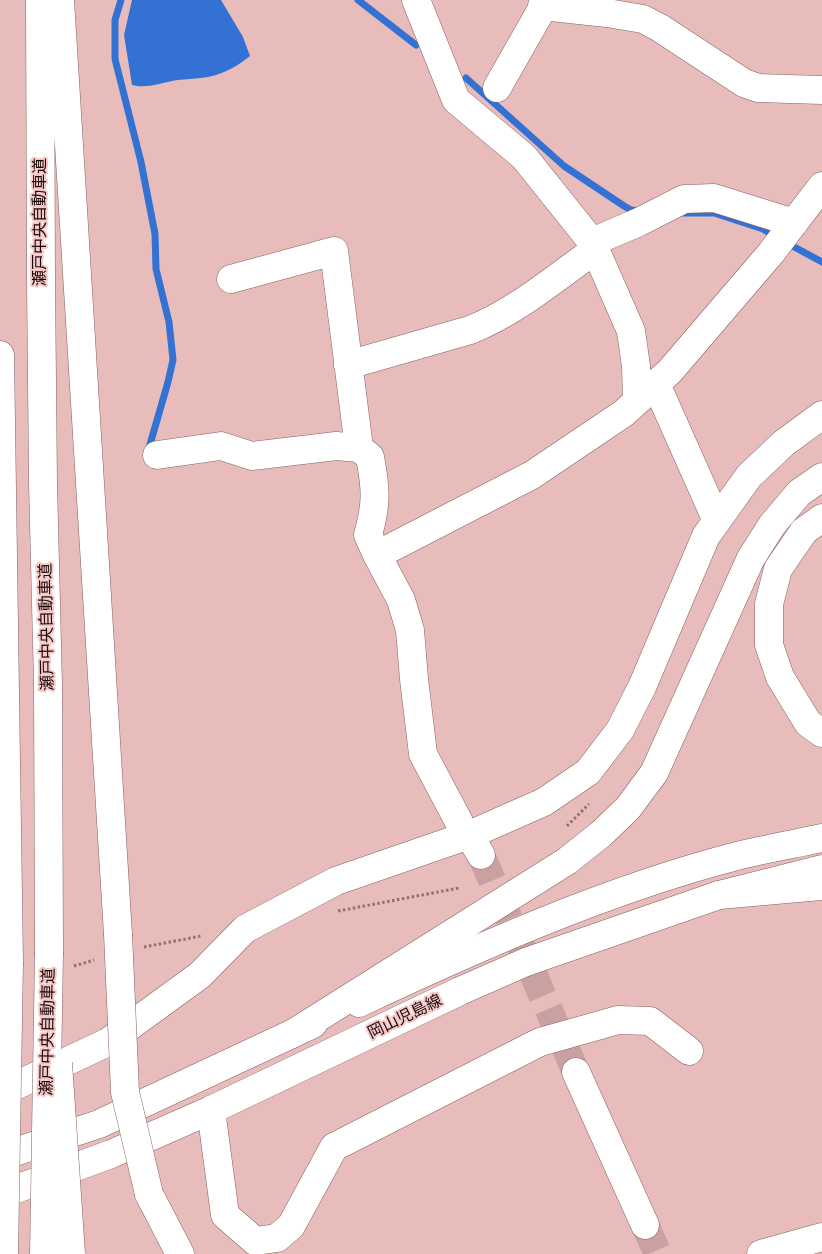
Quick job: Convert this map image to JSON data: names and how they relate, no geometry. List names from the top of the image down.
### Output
{
  "streets": {
    "main road": ["瀬戸中央自動車道", "岡山児島線"]
  }
}
